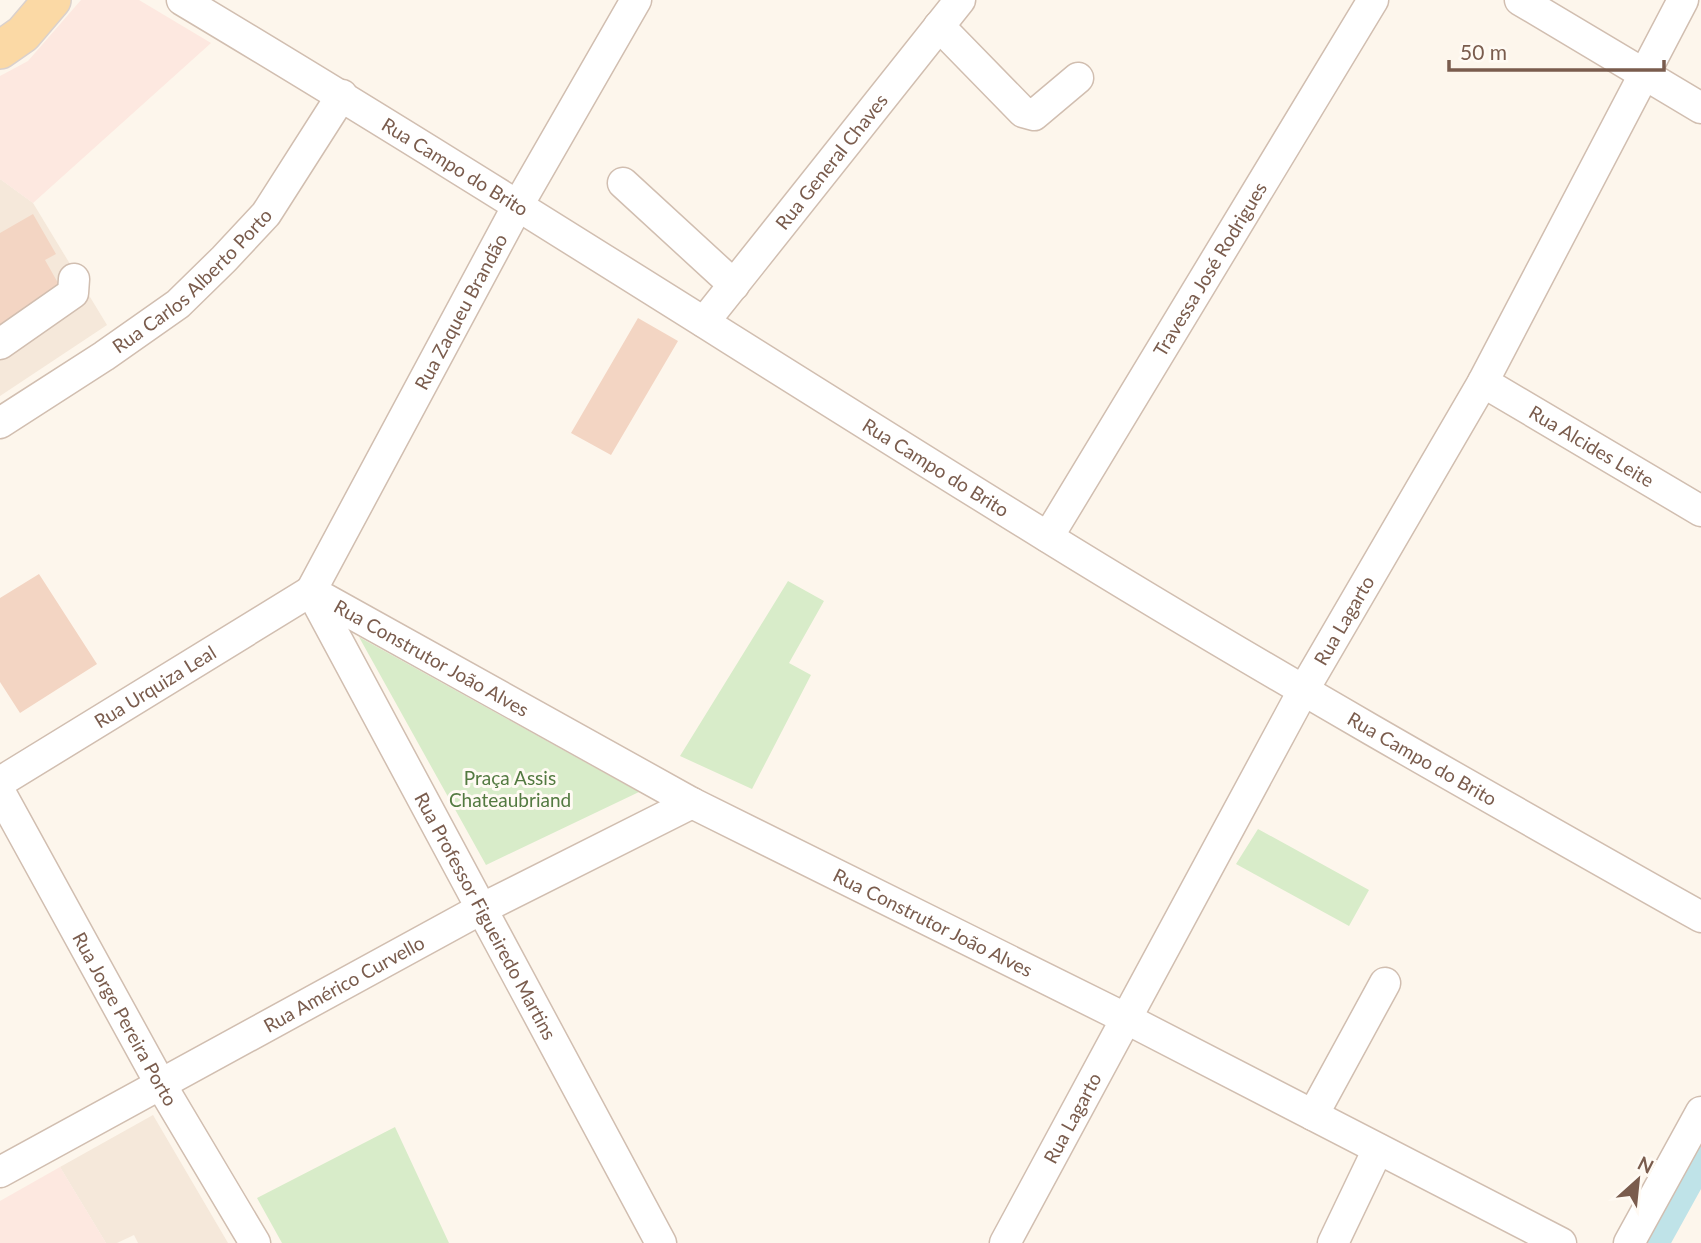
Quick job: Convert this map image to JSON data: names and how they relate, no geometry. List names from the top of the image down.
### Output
{
  "streets": {
    "street": [
      "Rua General Chaves",
      "Rua Campo do Brito",
      "Travessa José Rodrigues",
      "Rua Carlos Alberto Porto",
      "Rua Zaqueu Brandão",
      "Rua Alcides Leite",
      "Rua Lagarto",
      "Rua Construtor João Alves",
      "Rua Urquiza Leal",
      "Rua Professor Figueiredo Martins",
      "Rua Américo Curvello",
      "Rua Jorge Pereira Porto"
    ]
  },
  "crossings": [
    ["Rua General Chaves", "Rua Campo do Brito"],
    ["Rua Campo do Brito", "Travessa José Rodrigues"],
    ["Rua Campo do Brito", "Rua Carlos Alberto Porto"],
    ["Rua Campo do Brito", "Rua Zaqueu Brandão"],
    ["Rua Campo do Brito", "Rua Lagarto"],
    ["Rua Zaqueu Brandão", "Rua Construtor João Alves"],
    ["Rua Zaqueu Brandão", "Rua Urquiza Leal"],
    ["Rua Zaqueu Brandão", "Rua Professor Figueiredo Martins"],
    ["Rua Alcides Leite", "Rua Lagarto"],
    ["Rua Lagarto", "Rua Construtor João Alves"],
    ["Rua Construtor João Alves", "Rua Urquiza Leal"],
    ["Rua Construtor João Alves", "Rua Professor Figueiredo Martins"],
    ["Rua Construtor João Alves", "Rua Américo Curvello"],
    ["Rua Urquiza Leal", "Rua Professor Figueiredo Martins"],
    ["Rua Professor Figueiredo Martins", "Rua Américo Curvello"],
    ["Rua Américo Curvello", "Rua Jorge Pereira Porto"]
  ],
  "parks": ["Praça Assis Chateaubriand"],
  "scale_bar": "50 m",
  "north": "top right"
}
